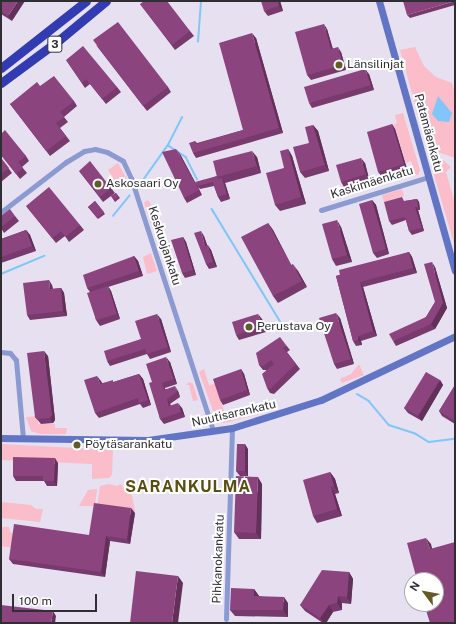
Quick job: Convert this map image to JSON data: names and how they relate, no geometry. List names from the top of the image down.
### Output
{
  "streets": {
    "highway": ["3"],
    "main road": ["Patamäenkatu", "Nuutisarankatu"],
    "street": ["Kaskimäenkatu", "Keskuojankatu", "Pihkanokankatu"]
  },
  "crossings": [
    ["Patamäenkatu", "Kaskimäenkatu"],
    ["Keskuojankatu", "Nuutisarankatu"],
    ["Nuutisarankatu", "Pihkanokankatu"]
  ],
  "districts": ["SARANKULMA"],
  "places": [
    "Länsilinjat",
    "Askosaari Oy",
    "Perustava Oy",
    "Pöytäsarankatu"
  ],
  "scale_bar": "100 m",
  "north": "top left"
}
